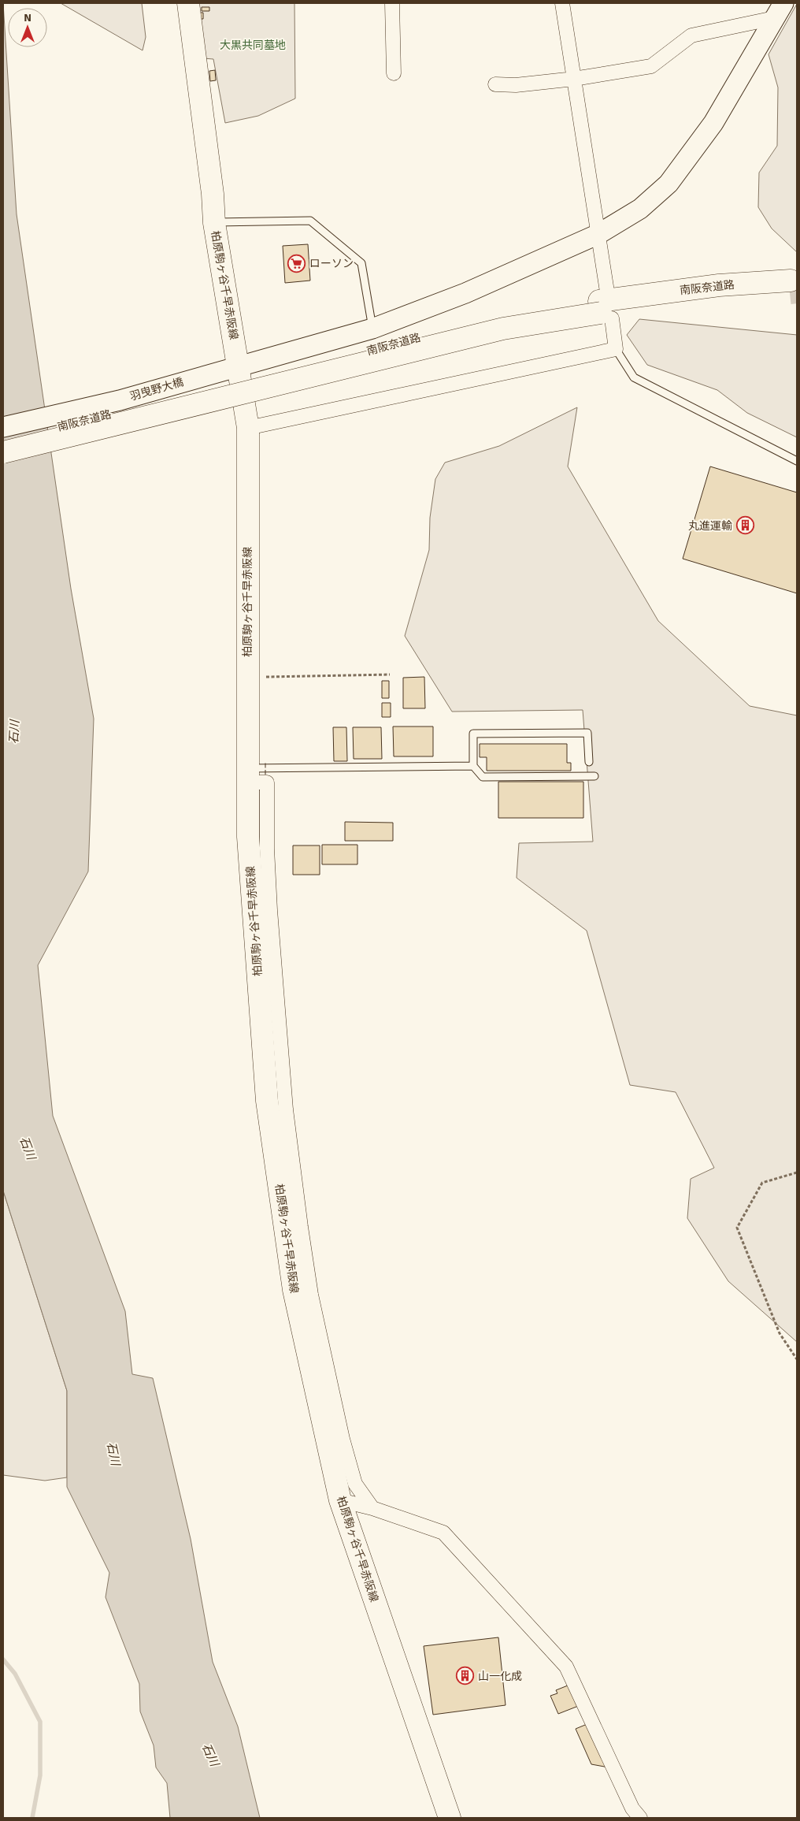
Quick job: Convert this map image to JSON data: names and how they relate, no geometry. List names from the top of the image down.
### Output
{
  "streets": {
    "main road": ["柏原駒ヶ谷千早赤阪線", "南阪奈道路"],
    "street": ["羽曳野大橋"]
  },
  "crossings": [
    ["柏原駒ヶ谷千早赤阪線", "羽曳野大橋"]
  ],
  "water": ["石川"],
  "parks": ["大黒共同墓地"],
  "places": {
    "supermarket": ["ローソン"],
    "building": ["丸進運輸", "山一化成"]
  },
  "north": "top"
}
